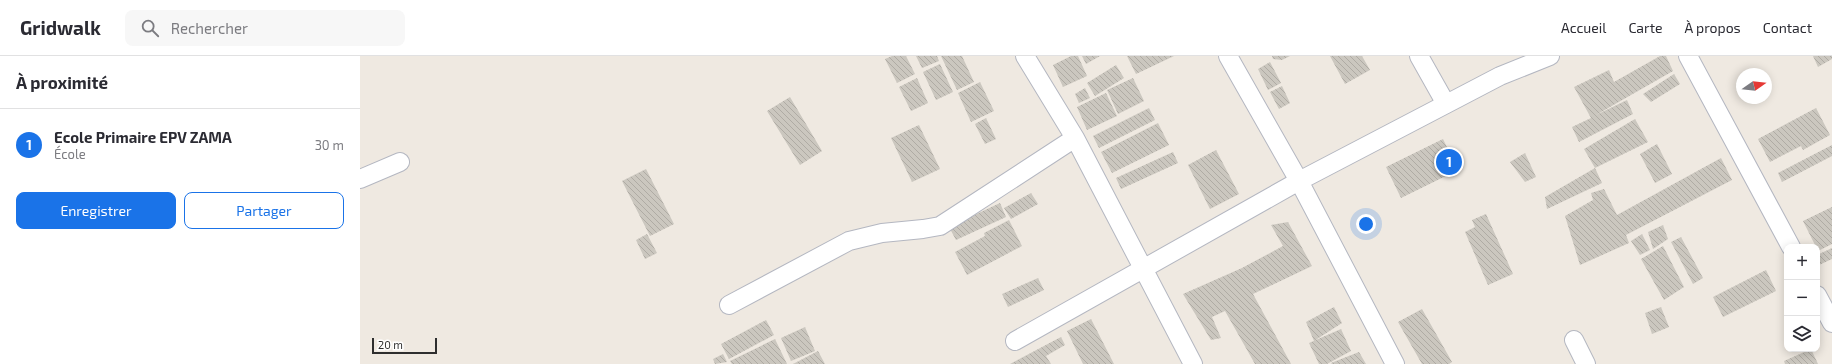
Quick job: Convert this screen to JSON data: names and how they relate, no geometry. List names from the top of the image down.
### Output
{
  "scale_bar": "20 m",
  "north": "right",
  "page": {
    "header": "Gridwalk",
    "search": "Rechercher",
    "nav": [
      "Accueil",
      "Carte",
      "À propos",
      "Contact"
    ],
    "heading": "À proximité",
    "list": [
      {
        "mark": "1",
        "name": "Ecole Primaire EPV ZAMA",
        "note": "École",
        "value": "30 m"
      }
    ],
    "pins": "1",
    "buttons": ["Enregistrer", "Partager"],
    "map_buttons": ["+", "−"],
    "scale": "20 m"
  }
}
